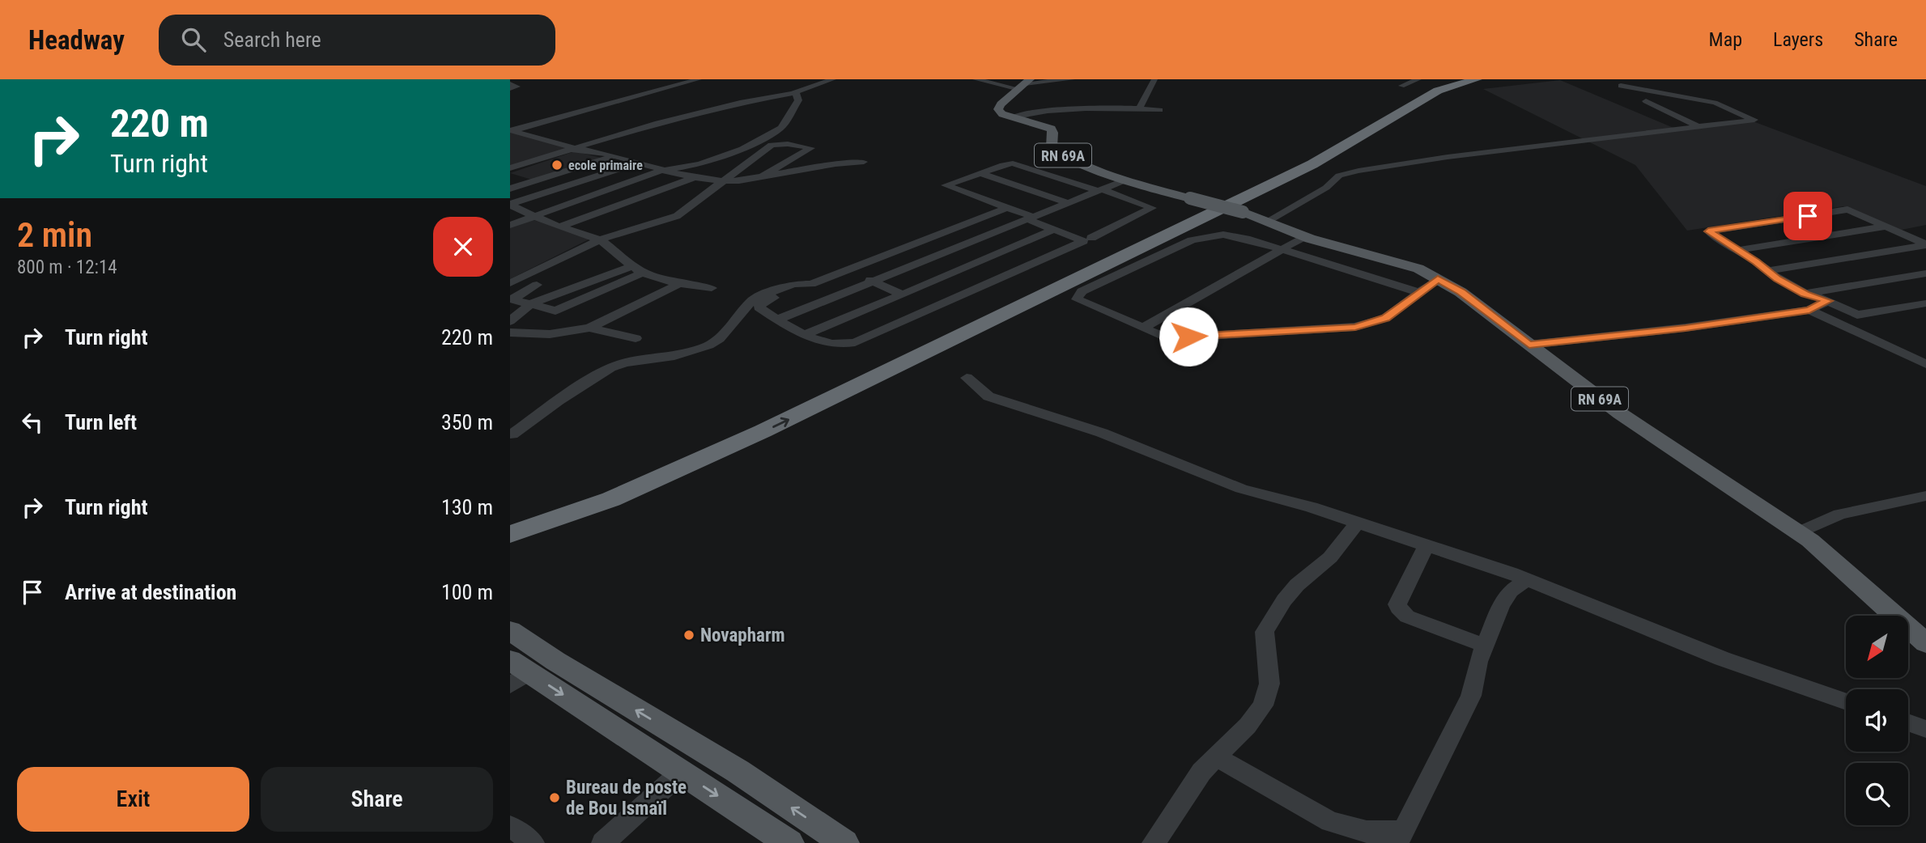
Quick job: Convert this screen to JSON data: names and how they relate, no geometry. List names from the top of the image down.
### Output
{
  "streets": {
    "main road": ["RN 69A"]
  },
  "places": ["ecole primaire", "Novapharm", "Bureau de poste de Bou Ismaïl"],
  "north": "bottom left",
  "page": {
    "header": "Headway",
    "search": "Search here",
    "nav": ["Map", "Layers", "Share"],
    "turn": ["220 m", "Turn right"],
    "heading": ["2 min", "800 m · 12:14"],
    "list": [
      {
        "name": "Turn right",
        "value": "220 m"
      },
      {
        "name": "Turn left",
        "value": "350 m"
      },
      {
        "name": "Turn right",
        "value": "130 m"
      },
      {
        "name": "Arrive at destination",
        "value": "100 m"
      }
    ],
    "buttons": ["Exit", "Share"]
  }
}
